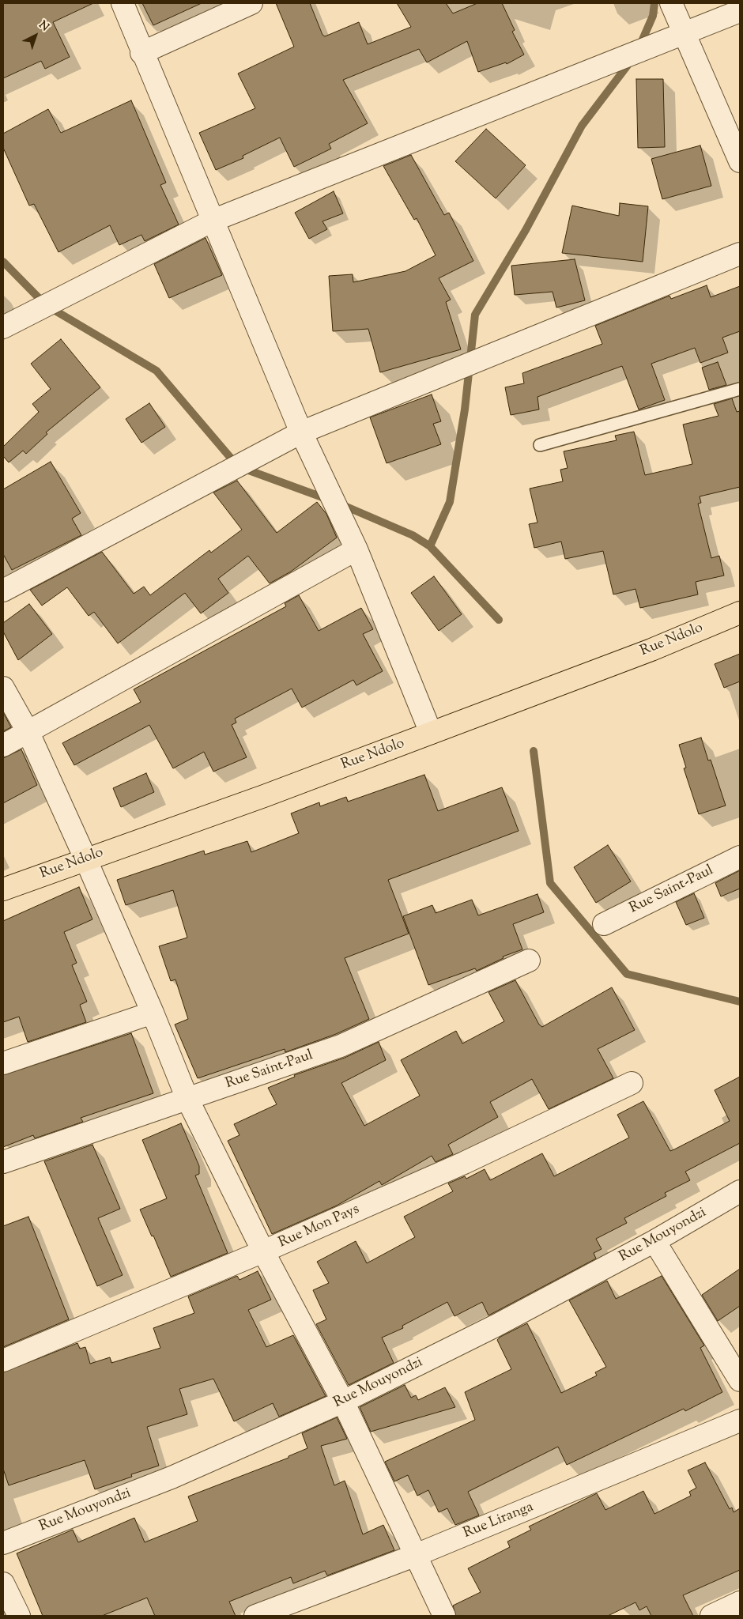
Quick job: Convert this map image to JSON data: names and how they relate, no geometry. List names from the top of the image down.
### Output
{
  "streets": {
    "main road": ["Rue Ndolo"],
    "street": [
      "Rue Saint-Paul",
      "Rue Mon Pays",
      "Rue Mouyondzi",
      "Rue Liranga"
    ]
  },
  "north": "top right"
}
